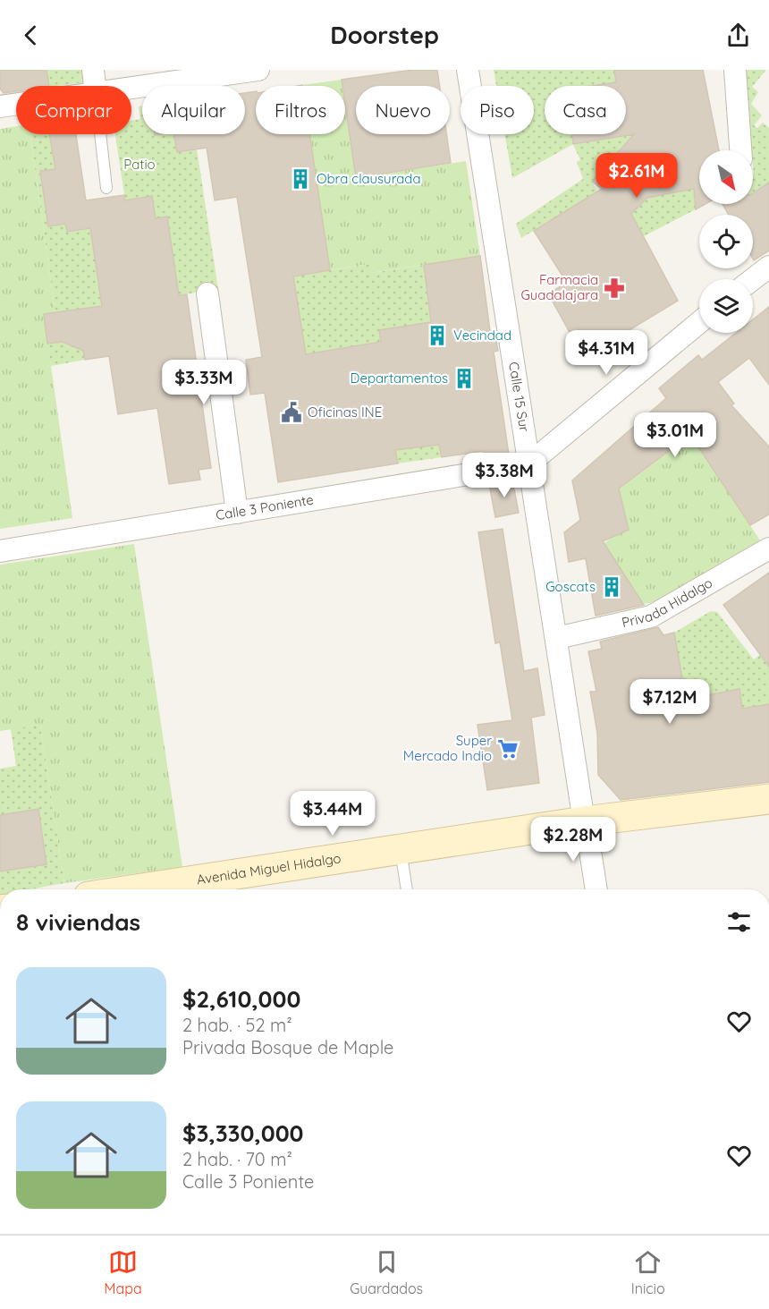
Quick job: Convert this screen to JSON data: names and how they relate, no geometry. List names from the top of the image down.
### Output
{
  "streets": {
    "street": [
      "Calle 15 Sur",
      "Calle 3 Poniente",
      "Privada Hidalgo",
      "Avenida Miguel Hidalgo"
    ]
  },
  "crossings": [
    ["Calle 15 Sur", "Calle 3 Poniente"],
    ["Calle 15 Sur", "Privada Hidalgo"],
    ["Calle 15 Sur", "Avenida Miguel Hidalgo"]
  ],
  "parks": ["Patio"],
  "places": {
    "building": [
      "Obra clausurada",
      "Vecindad",
      "Departamentos",
      "Goscats"
    ],
    "pharmacy": ["Farmacia Guadalajara"],
    "public building": ["Oficinas INE"],
    "supermarket": ["Super Mercado Indio"]
  },
  "north": "bottom right",
  "page": {
    "header": "Doorstep",
    "chip": [
      "Comprar",
      "Alquilar",
      "Filtros",
      "Nuevo",
      "Piso",
      "Casa"
    ],
    "price": [
      "$2.61M",
      "$4.31M",
      "$3.33M",
      "$3.01M",
      "$3.38M",
      "$7.12M",
      "$3.44M",
      "$2.28M"
    ],
    "heading": "8 viviendas",
    "list": [
      {
        "name": "$2,610,000",
        "note": "2 hab. · 52 m² · Privada Bosque de Maple"
      },
      {
        "name": "$3,330,000",
        "note": "2 hab. · 70 m² · Calle 3 Poniente"
      }
    ],
    "tabs": ["Mapa", "Guardados", "Inicio"]
  }
}
